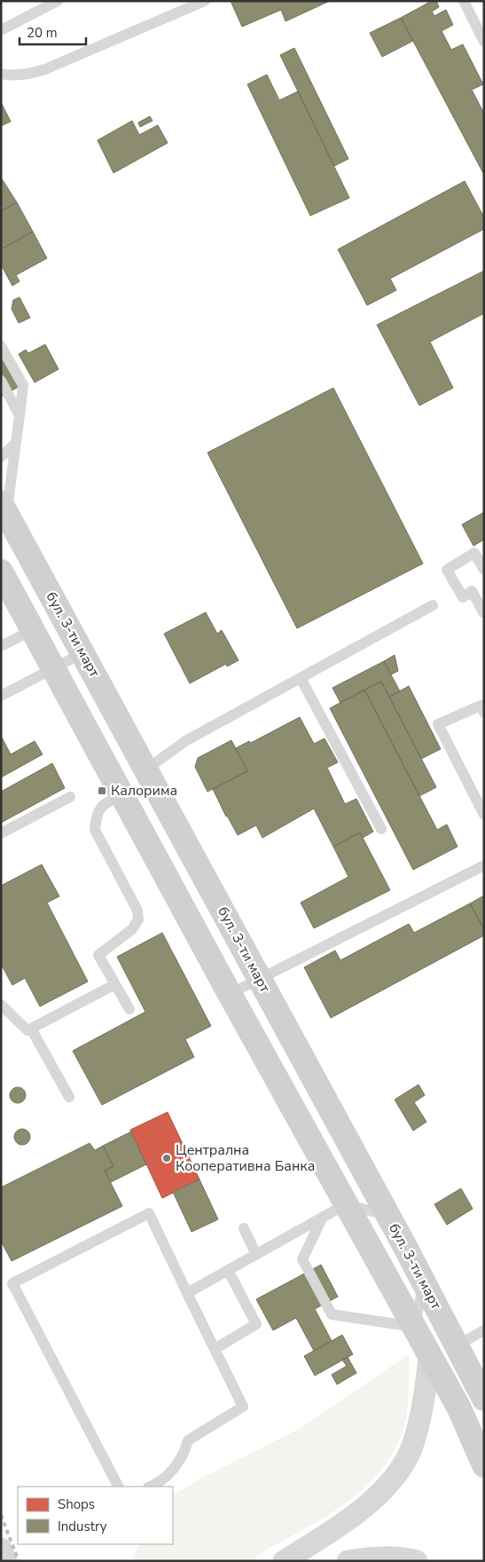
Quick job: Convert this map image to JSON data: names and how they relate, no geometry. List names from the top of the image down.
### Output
{
  "streets": {
    "main road": ["бул. 3-ти март"]
  },
  "places": {
    "transit": ["Калорима"],
    "other": ["Централна Кооперативна Банка"]
  },
  "legend": ["Shops", "Industry"],
  "scale_bar": "20 m"
}
